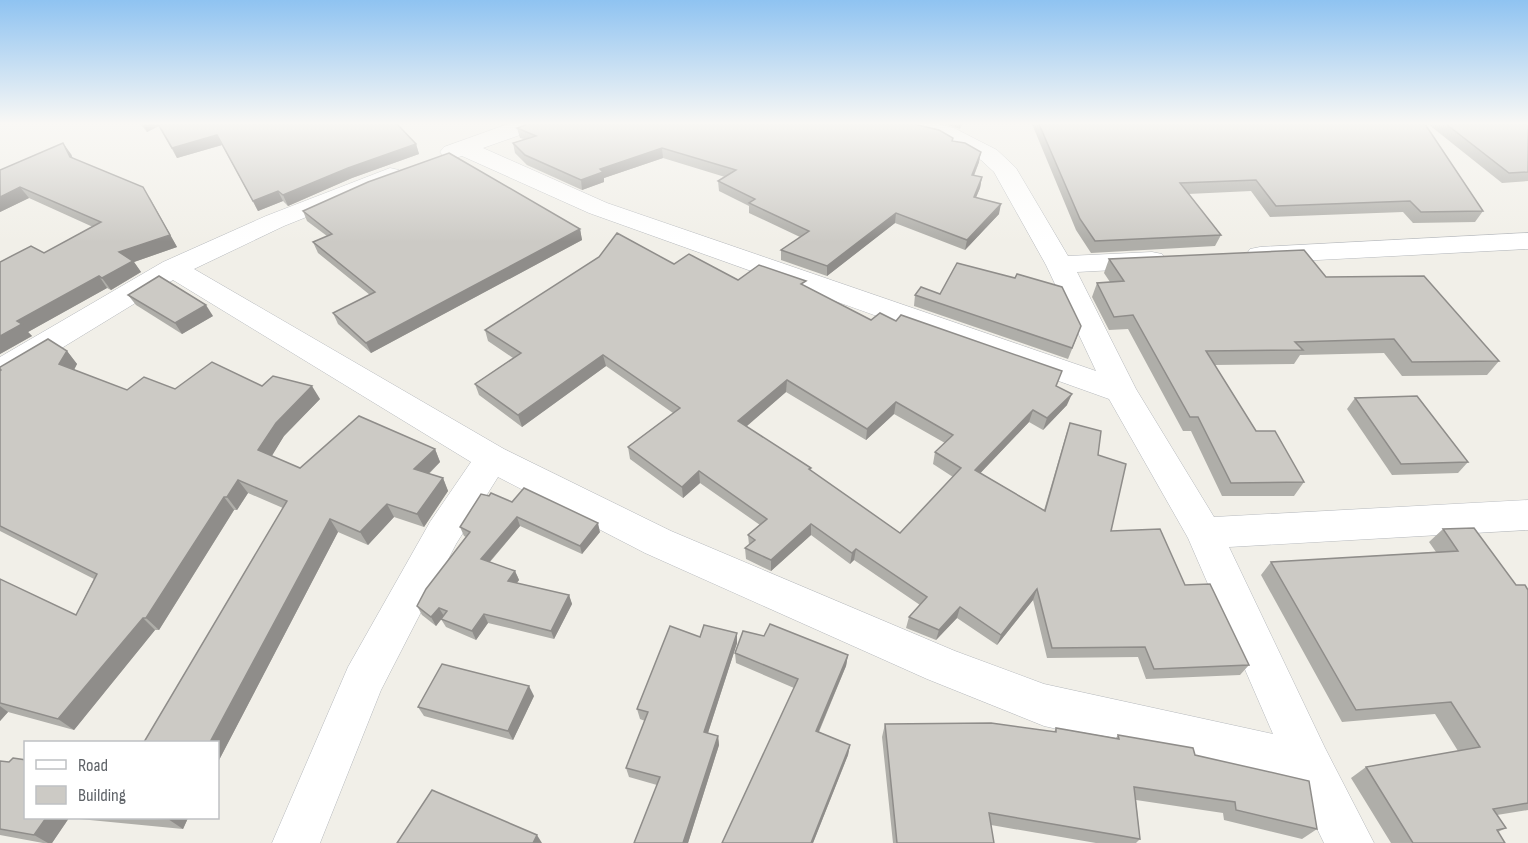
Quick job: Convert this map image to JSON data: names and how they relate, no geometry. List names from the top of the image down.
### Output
{
  "legend": ["Road", "Building"]
}
